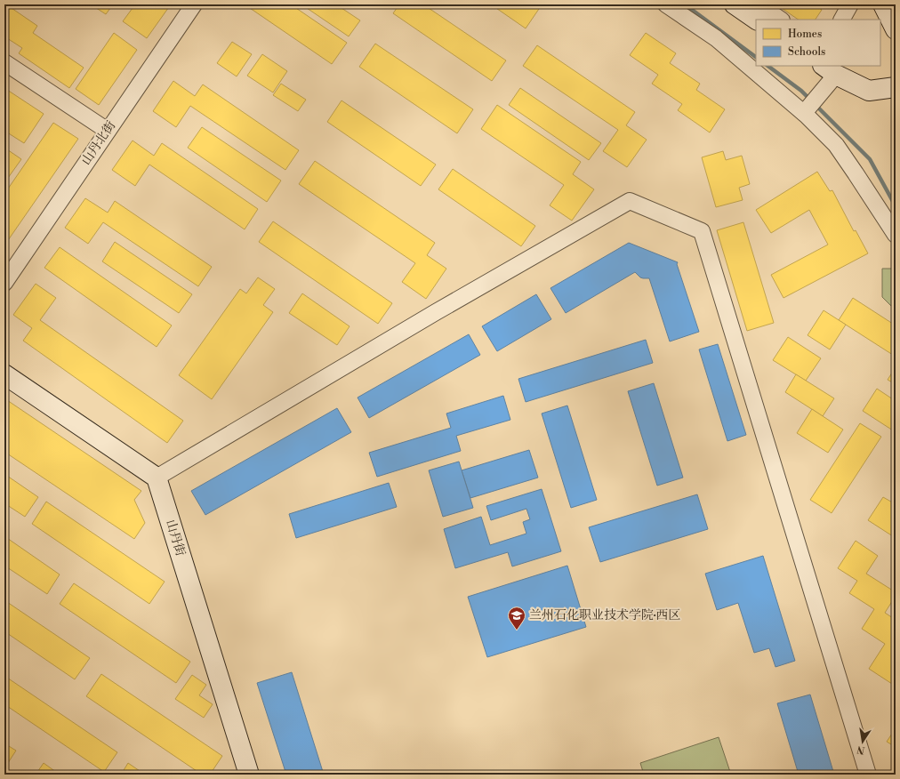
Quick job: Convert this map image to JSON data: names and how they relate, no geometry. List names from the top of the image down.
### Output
{
  "streets": {
    "street": ["山丹北街", "山丹街"]
  },
  "places": {
    "school or university": ["兰州石化职业技术学院·西区"]
  },
  "legend": ["Homes", "Schools"],
  "north": "bottom"
}
